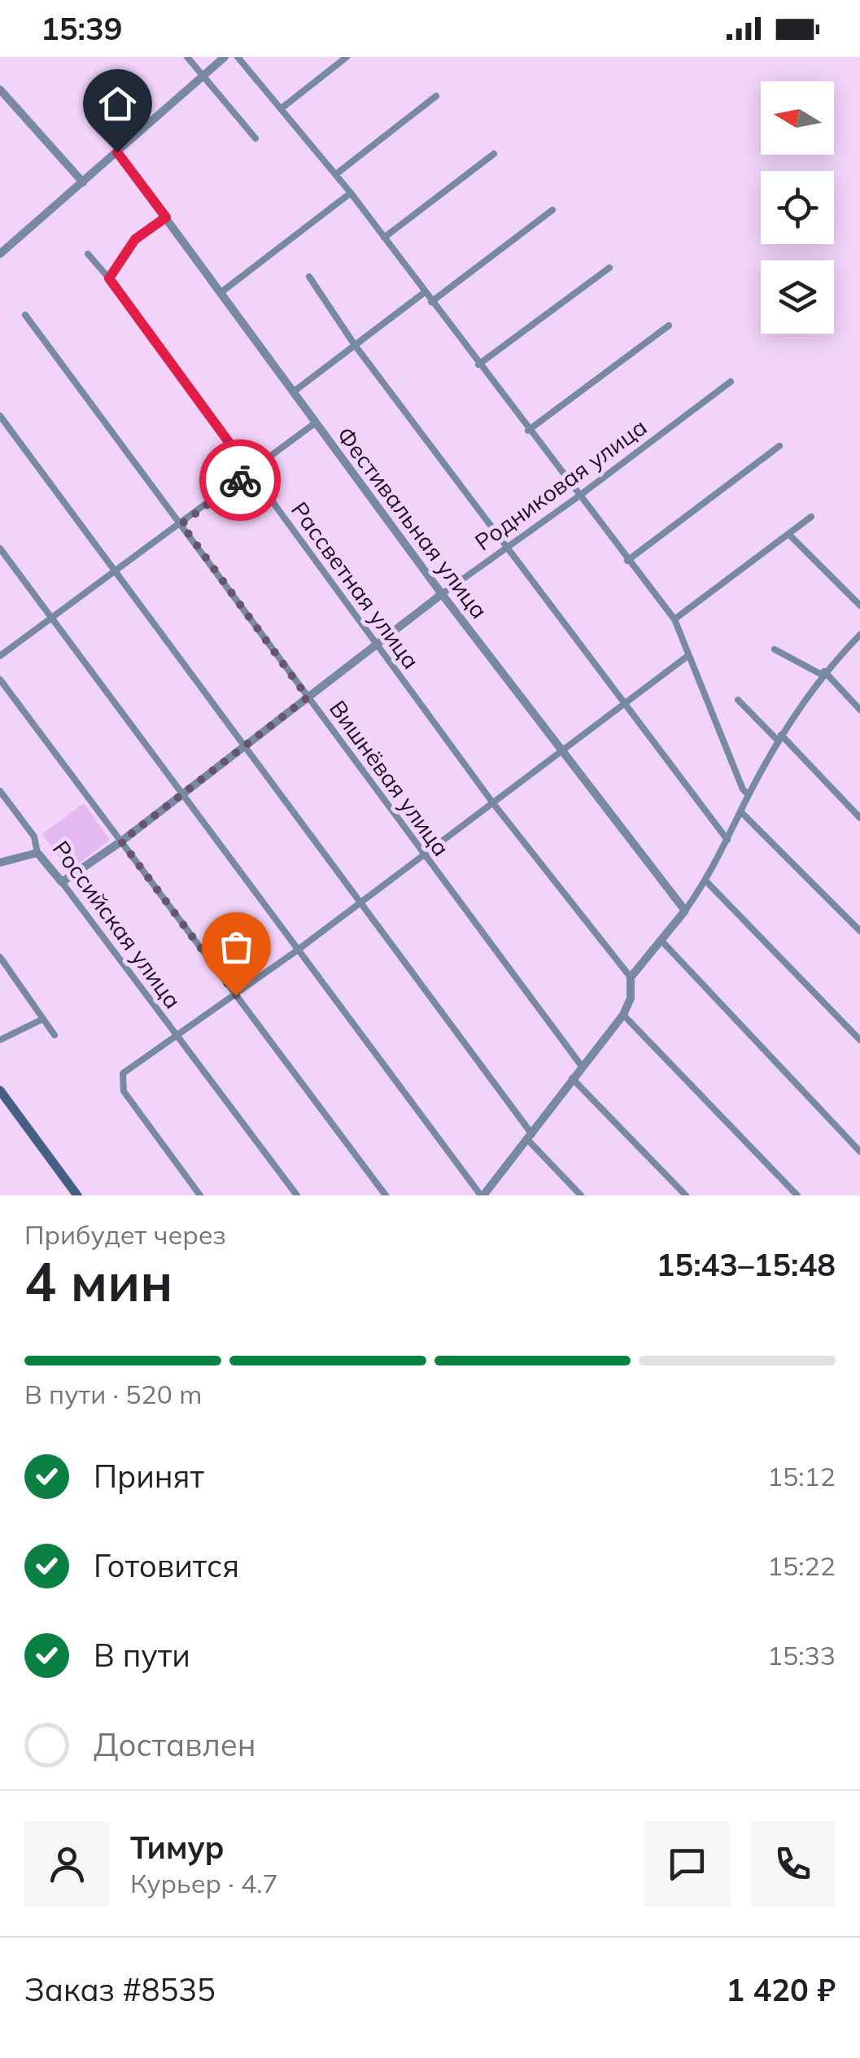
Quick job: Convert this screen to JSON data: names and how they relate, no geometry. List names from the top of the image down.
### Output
{
  "streets": {
    "street": [
      "Родниковая улица",
      "Фестивальная улица",
      "Рассветная улица",
      "Вишнёвая улица",
      "Российская улица"
    ]
  },
  "crossings": [
    ["Родниковая улица", "Фестивальная улица"],
    ["Родниковая улица", "Рассветная улица"],
    ["Родниковая улица", "Вишнёвая улица"],
    ["Родниковая улица", "Российская улица"]
  ],
  "north": "left",
  "page": {
    "status": "15:39",
    "heading": ["4 мин", "Прибудет через", "15:43–15:48"],
    "panel": [
      "Тимур",
      "Курьер · 4.7",
      "Заказ #8535",
      "1 420 ₽"
    ],
    "bar": "В пути · 520 m",
    "list": [
      ["Принят", "15:12"],
      ["Готовится", "15:22"],
      ["В пути", "15:33"],
      "Доставлен"
    ]
  }
}
